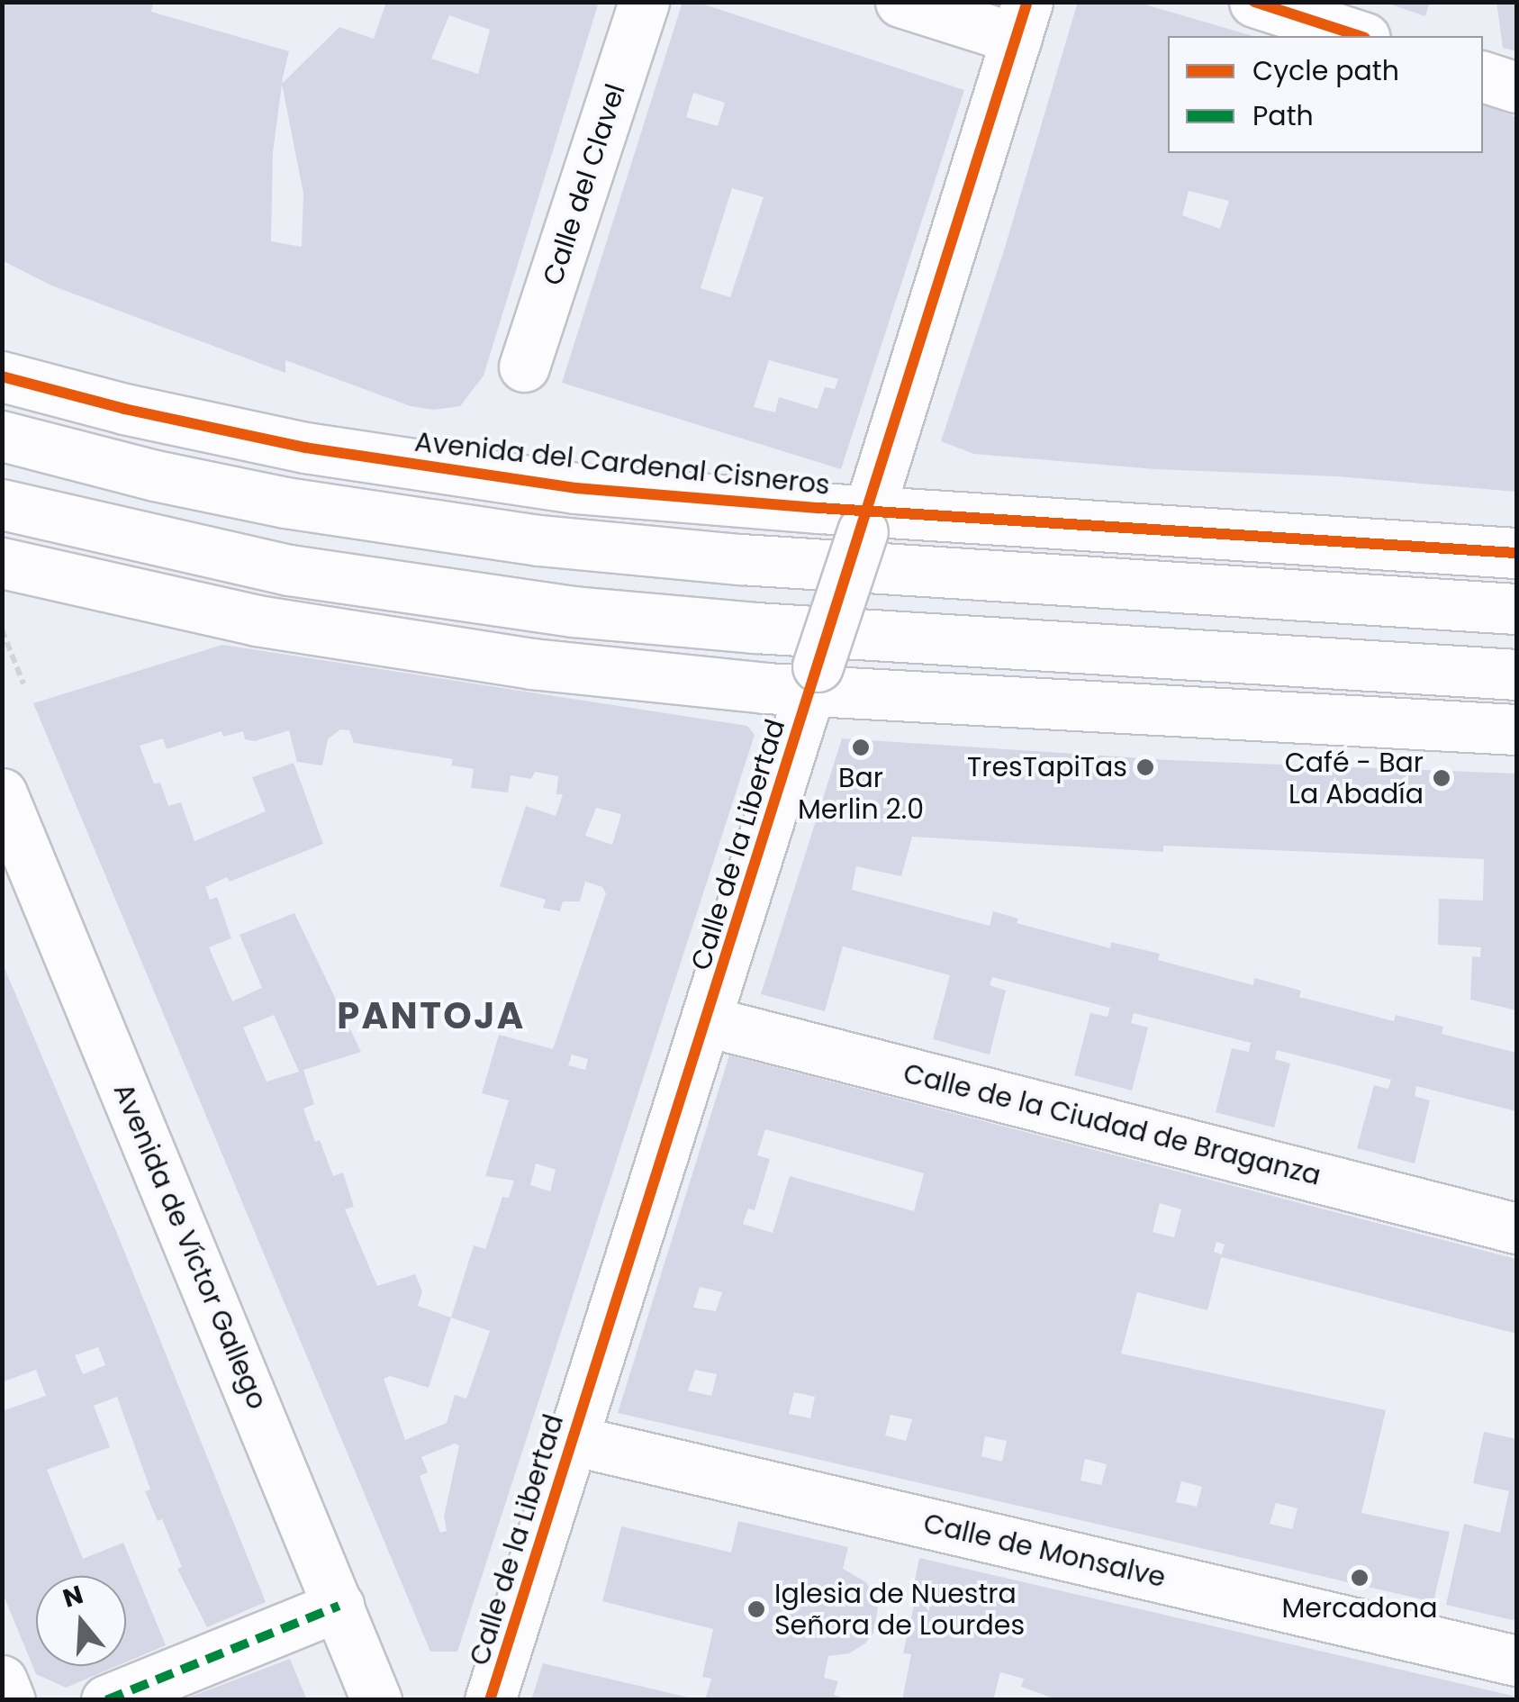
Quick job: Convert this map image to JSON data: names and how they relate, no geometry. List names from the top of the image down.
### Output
{
  "streets": {
    "main road": [
      "Calle del Clavel",
      "Avenida del Cardenal Cisneros",
      "Calle de la Libertad",
      "Calle de la Ciudad de Braganza",
      "Avenida de Víctor Gallego",
      "Calle de Monsalve"
    ]
  },
  "crossings": [
    ["Avenida del Cardenal Cisneros", "Calle de la Libertad"],
    ["Calle de la Libertad", "Calle de la Ciudad de Braganza"],
    ["Calle de la Libertad", "Calle de Monsalve"]
  ],
  "districts": ["PANTOJA"],
  "places": [
    "Bar Merlin 2.0",
    "TresTapiTas",
    "Café - Bar La Abadía",
    "Mercadona",
    "Iglesia de Nuestra Señora de Lourdes"
  ],
  "legend": ["Cycle path", "Path"],
  "north": "top"
}
